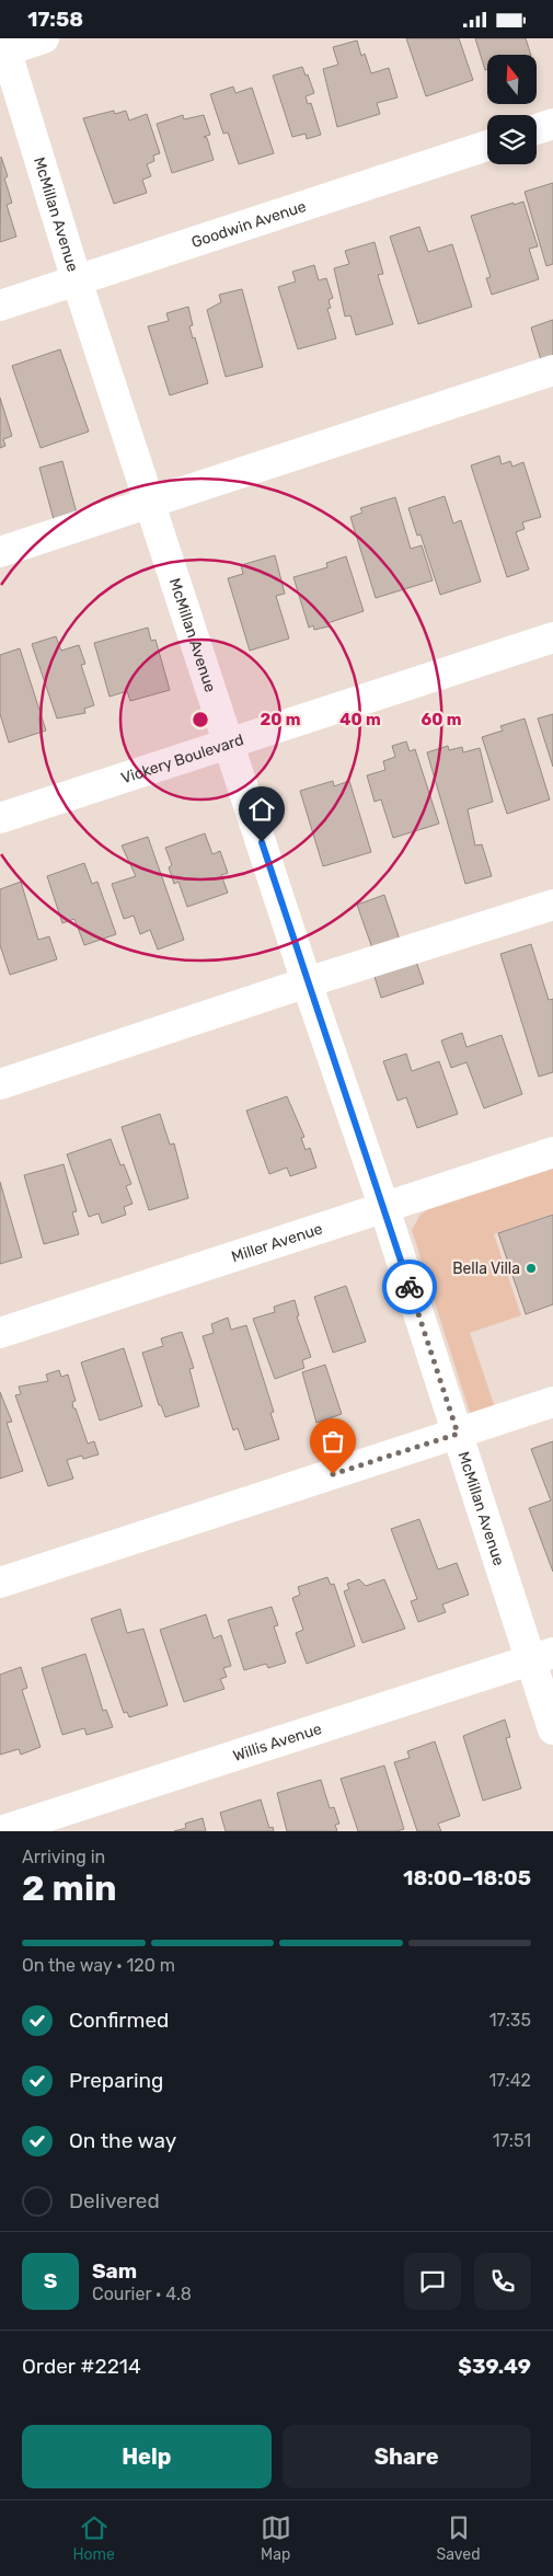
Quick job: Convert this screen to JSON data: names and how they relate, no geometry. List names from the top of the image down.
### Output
{
  "streets": {
    "street": [
      "McMillan Avenue",
      "Goodwin Avenue",
      "Vickery Boulevard",
      "Miller Avenue",
      "Willis Avenue"
    ]
  },
  "crossings": [
    ["McMillan Avenue", "Goodwin Avenue"],
    ["McMillan Avenue", "Vickery Boulevard"],
    ["McMillan Avenue", "Miller Avenue"],
    ["McMillan Avenue", "Willis Avenue"]
  ],
  "places": ["Bella Villa"],
  "north": "top",
  "page": {
    "status": "17:58",
    "heading": ["2 min", "Arriving in", "18:00–18:05"],
    "panel": [
      "Sam",
      "Courier · 4.8",
      "Order #2214",
      "$39.49"
    ],
    "bar": "On the way · 120 m",
    "list": [
      ["Confirmed", "17:35"],
      ["Preparing", "17:42"],
      ["On the way", "17:51"],
      "Delivered"
    ],
    "round": "S",
    "buttons": ["Help", "Share"],
    "tabs": ["Home", "Map", "Saved"]
  },
  "rings": ["20 m", "40 m", "60 m"]
}
